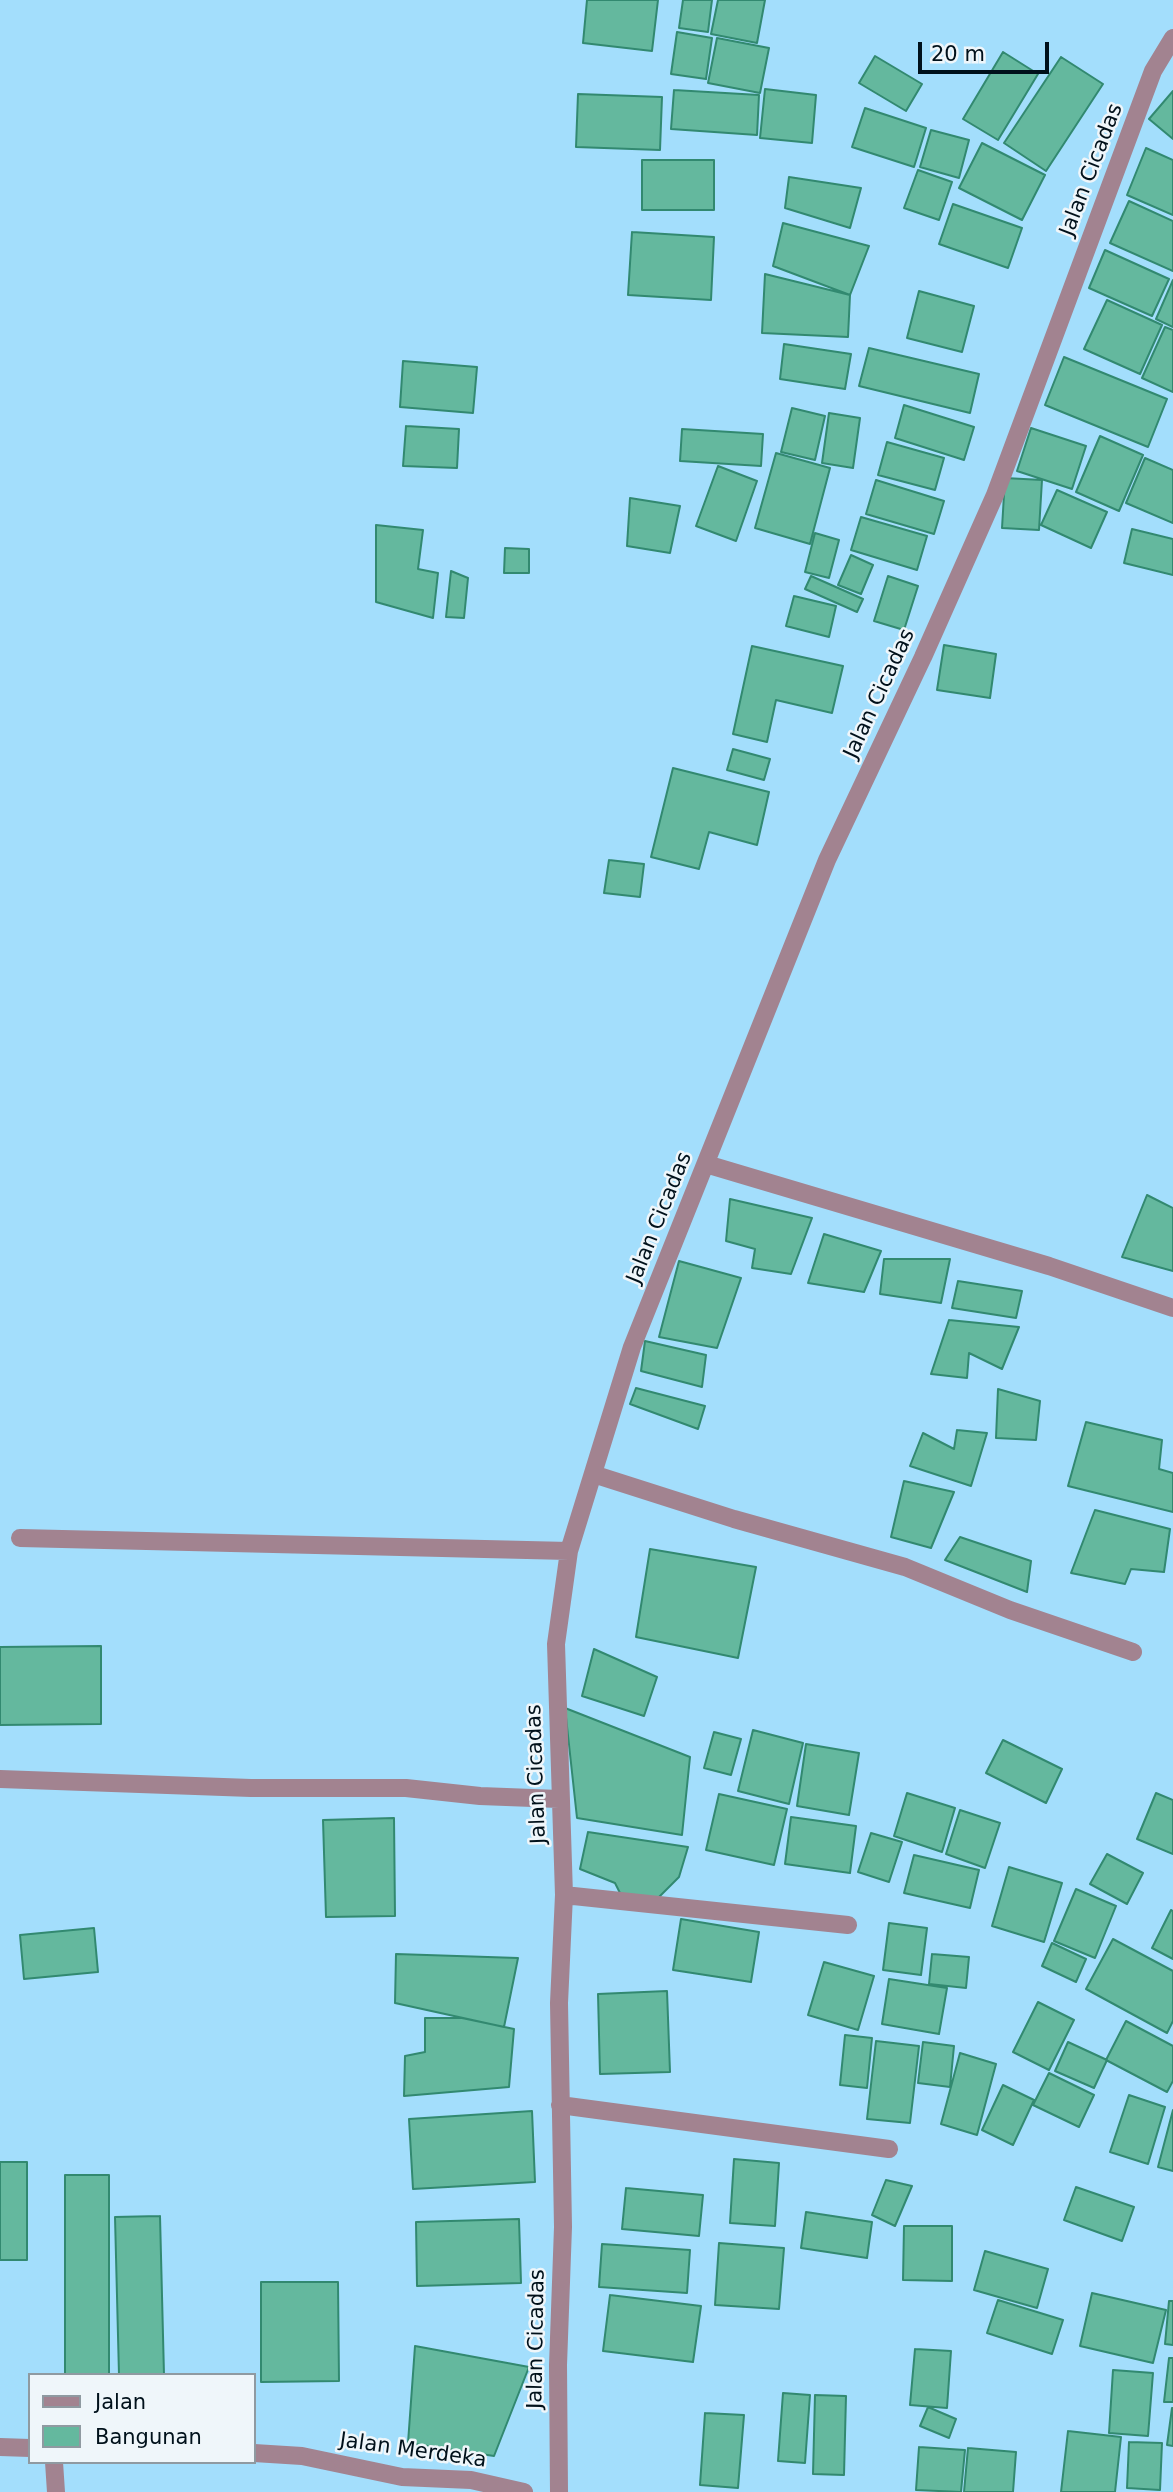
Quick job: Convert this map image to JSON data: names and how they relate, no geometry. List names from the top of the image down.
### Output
{
  "streets": {
    "street": ["Jalan Cicadas", "Jalan Merdeka"]
  },
  "legend": ["Jalan", "Bangunan"],
  "scale_bar": "20 m"
}
